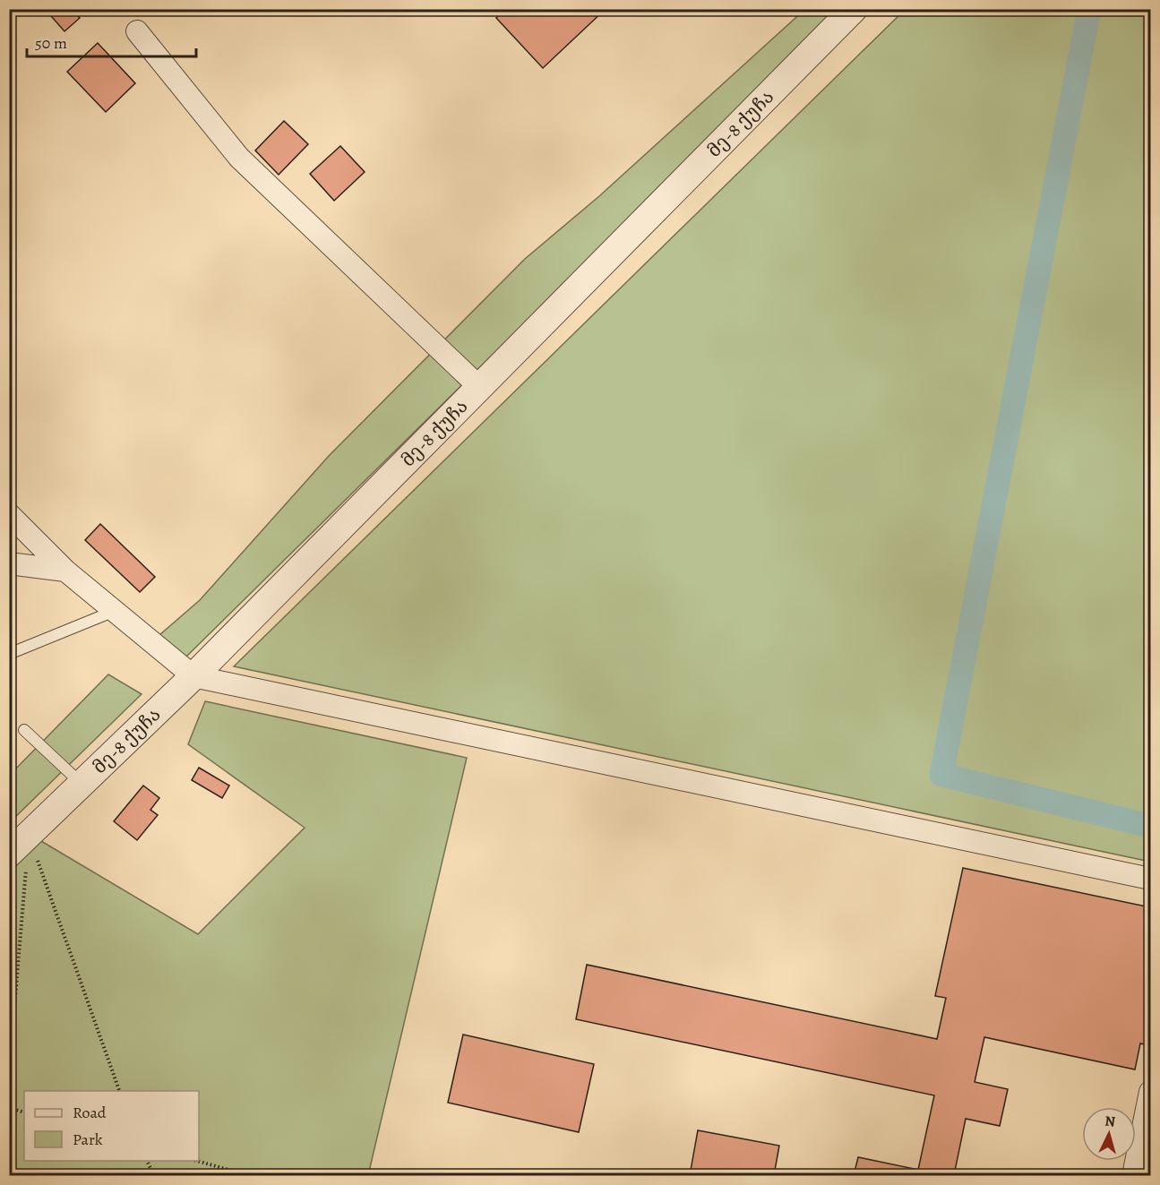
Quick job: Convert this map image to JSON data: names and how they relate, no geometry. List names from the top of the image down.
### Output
{
  "streets": {
    "street": ["მე-8 ქუჩა"]
  },
  "legend": ["Road", "Park"],
  "scale_bar": "50 m",
  "north": "top"
}
